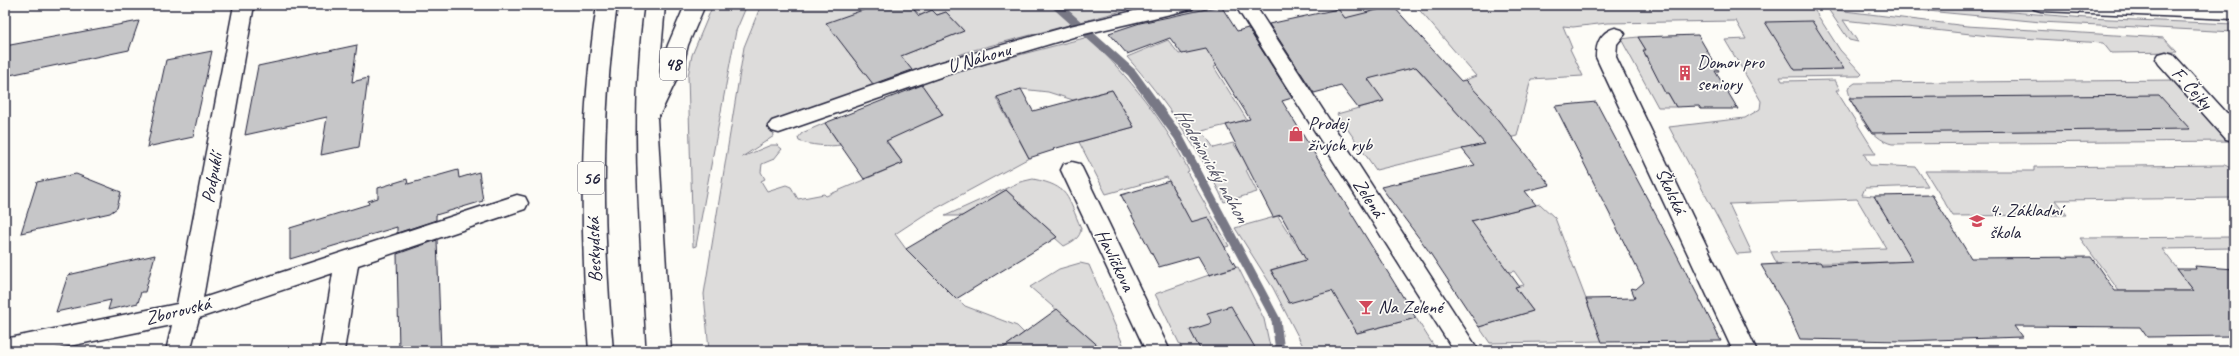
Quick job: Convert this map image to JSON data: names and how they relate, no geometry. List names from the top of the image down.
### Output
{
  "streets": {
    "street": [
      "U Náhonu",
      "48",
      "F. Čejky",
      "Podpuklí",
      "56",
      "Školská",
      "Zelená",
      "Beskydská",
      "Havlíčkova",
      "Zborovská"
    ]
  },
  "crossings": [
    ["Podpuklí", "Zborovská"]
  ],
  "water": ["Hodoňovický náhon"],
  "places": {
    "building": ["Domov pro seniory"],
    "shop": ["Prodej živých ryb"],
    "school or university": ["4. Základní škola"],
    "bar": ["Na Zelené"]
  }
}
